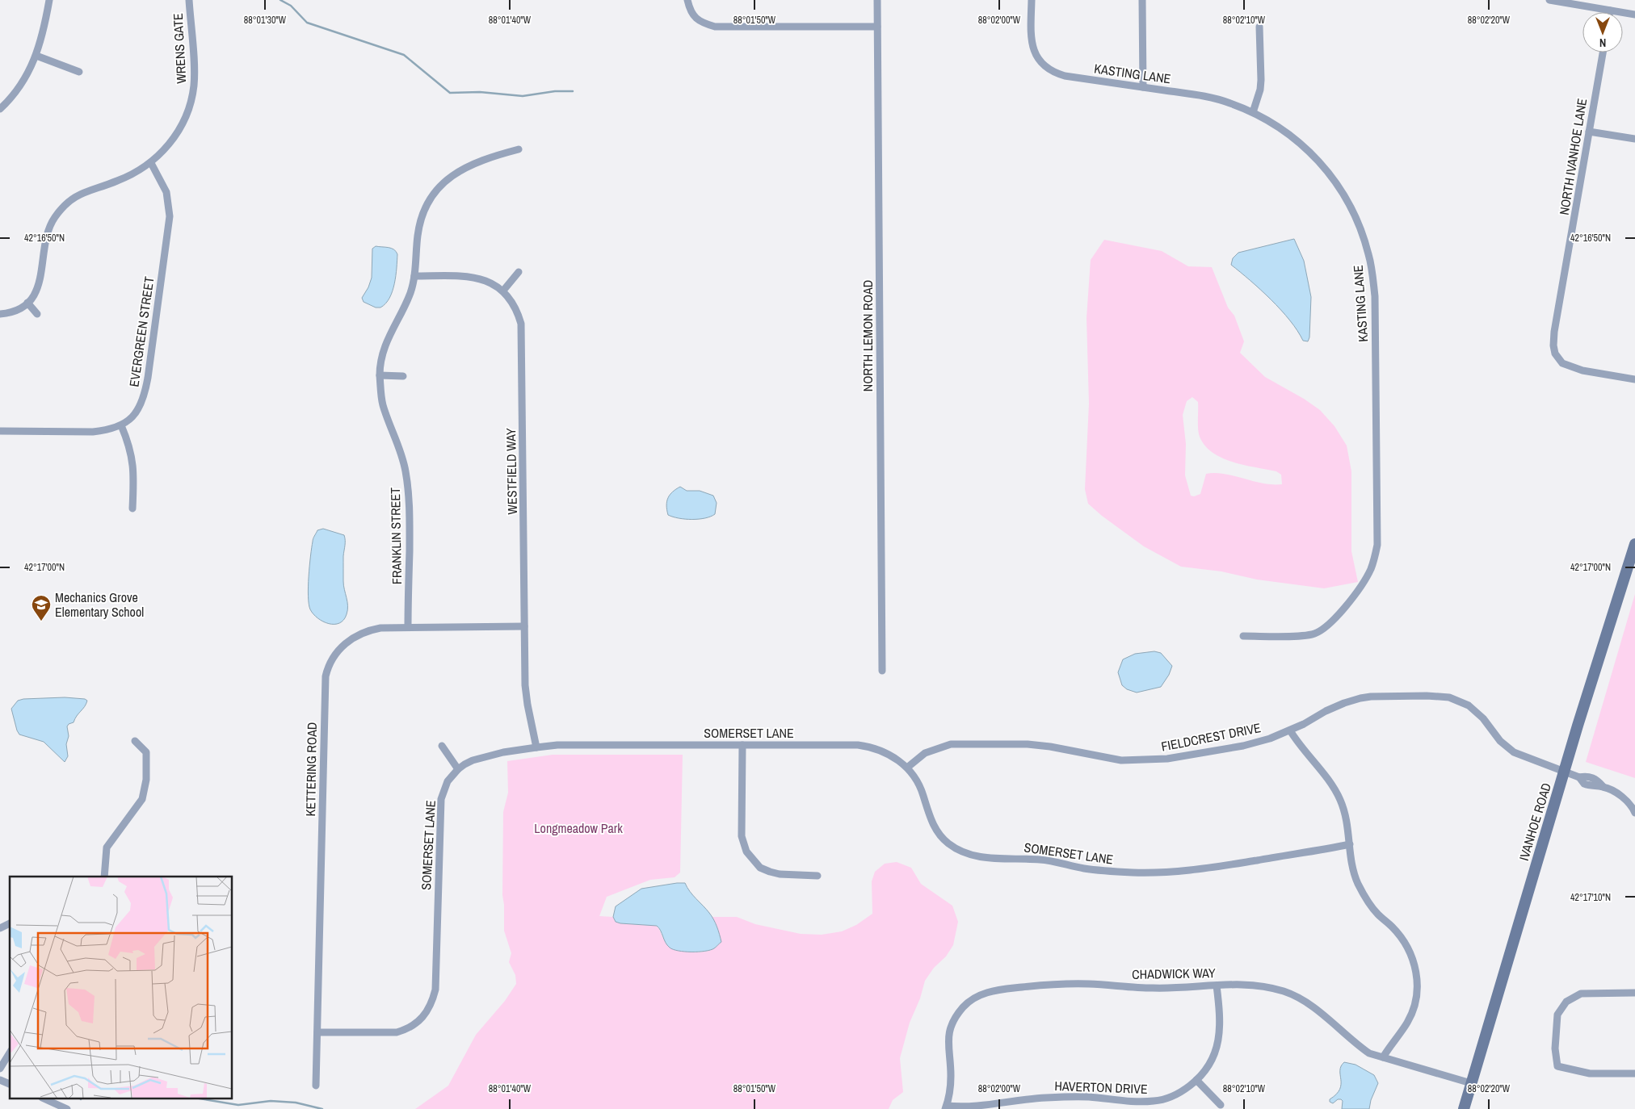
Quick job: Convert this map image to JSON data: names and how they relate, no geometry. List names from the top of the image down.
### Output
{
  "streets": {
    "main road": ["IVANHOE ROAD"],
    "street": [
      "WRENS GATE",
      "KASTING LANE",
      "NORTH IVANHOE LANE",
      "EVERGREEN STREET",
      "NORTH LEMON ROAD",
      "WESTFIELD WAY",
      "FRANKLIN STREET",
      "SOMERSET LANE",
      "FIELDCREST DRIVE",
      "KETTERING ROAD",
      "CHADWICK WAY",
      "HAVERTON DRIVE"
    ]
  },
  "crossings": [
    ["WRENS GATE", "EVERGREEN STREET"],
    ["WESTFIELD WAY", "FRANKLIN STREET"],
    ["WESTFIELD WAY", "SOMERSET LANE"],
    ["WESTFIELD WAY", "KETTERING ROAD"],
    ["FRANKLIN STREET", "KETTERING ROAD"],
    ["SOMERSET LANE", "FIELDCREST DRIVE"],
    ["SOMERSET LANE", "KETTERING ROAD"],
    ["FIELDCREST DRIVE", "IVANHOE ROAD"],
    ["IVANHOE ROAD", "CHADWICK WAY"],
    ["CHADWICK WAY", "HAVERTON DRIVE"]
  ],
  "parks": ["Longmeadow Park"],
  "places": {
    "school or university": ["Mechanics Grove Elementary School"]
  },
  "north": "bottom",
  "coordinates": [
    "88°01'30\"W",
    "88°01'40\"W",
    "88°01'50\"W",
    "88°02'00\"W",
    "88°02'10\"W",
    "88°02'20\"W",
    "42°16'50\"N",
    "42°17'00\"N",
    "42°17'10\"N"
  ]
}
